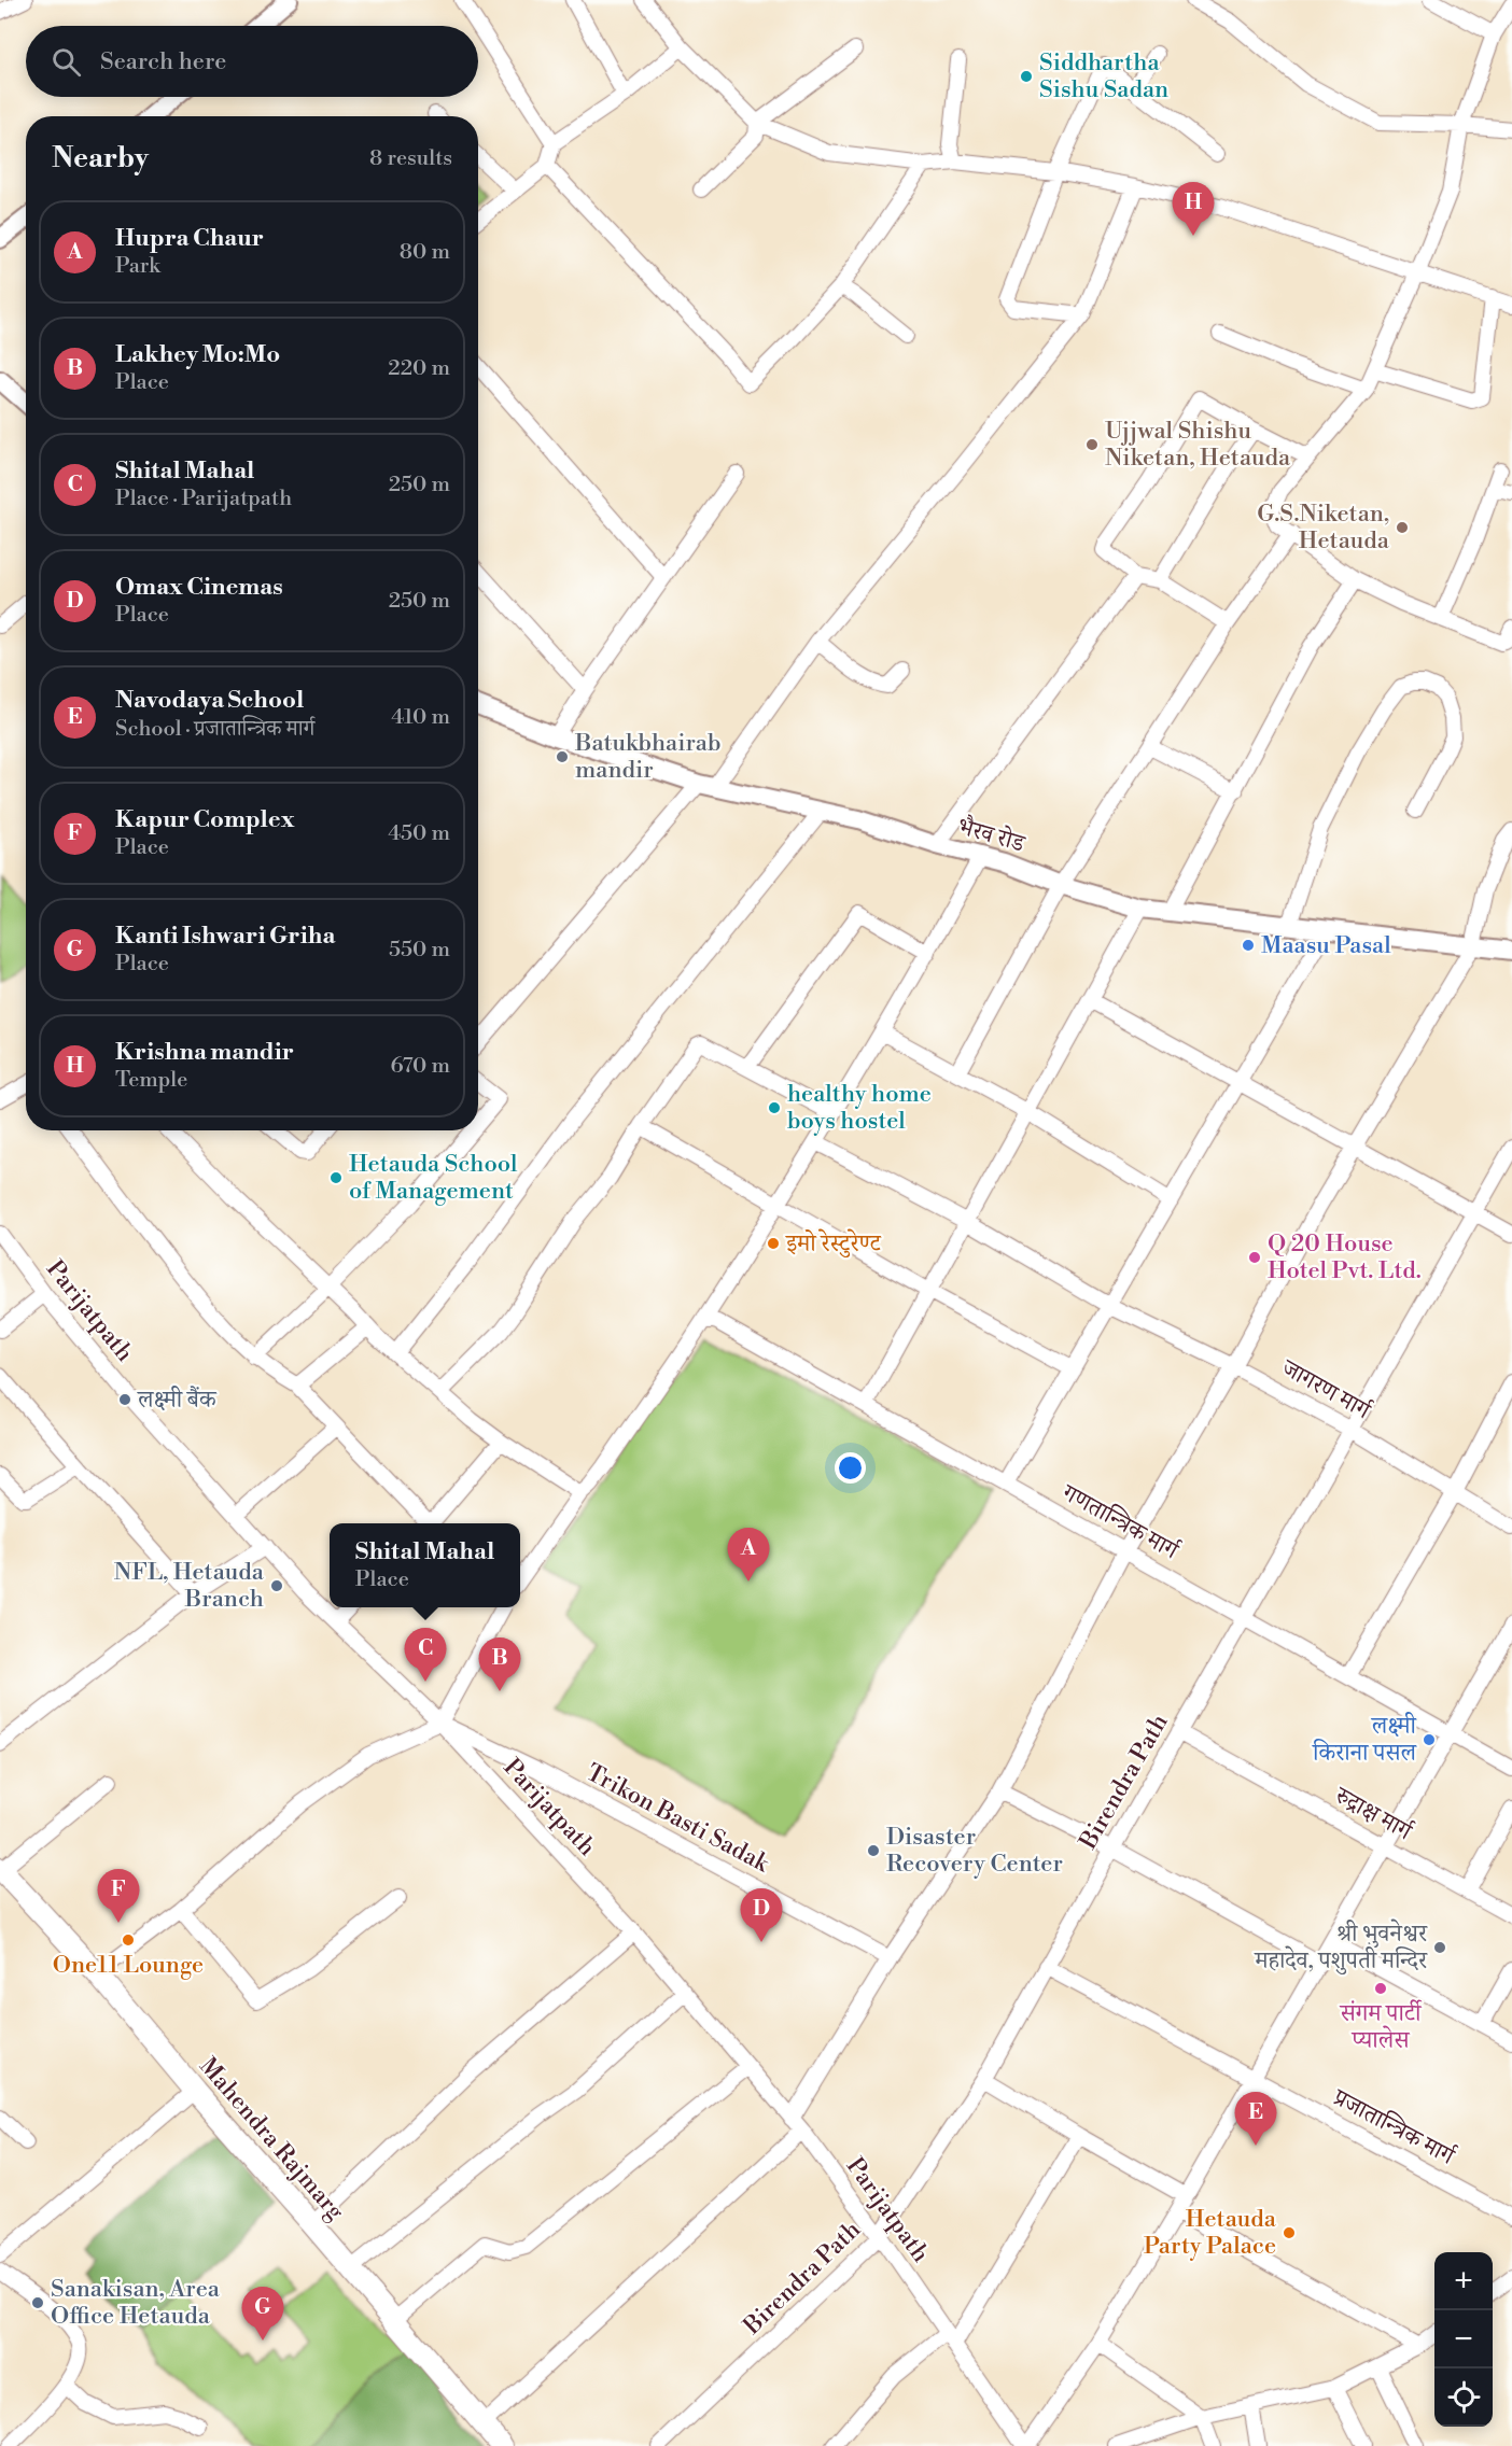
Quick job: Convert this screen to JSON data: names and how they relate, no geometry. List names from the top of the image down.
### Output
{
  "streets": {
    "highway": ["Mahendra Rajmarg"],
    "main road": ["भैरव रोड"],
    "street": [
      "Parijatpath",
      "जागरण मार्ग",
      "गणतान्त्रिक मार्ग",
      "Birendra Path",
      "रुद्राक्ष मार्ग",
      "Trikon Basti Sadak",
      "प्रजातान्त्रिक मार्ग"
    ]
  },
  "crossings": [
    ["Parijatpath", "Birendra Path"],
    ["Parijatpath", "Trikon Basti Sadak"],
    ["जागरण मार्ग", "Birendra Path"],
    ["गणतान्त्रिक मार्ग", "Birendra Path"],
    ["Birendra Path", "रुद्राक्ष मार्ग"],
    ["Birendra Path", "प्रजातान्त्रिक मार्ग"]
  ],
  "places": [
    "Siddhartha Sishu Sadan",
    "Ujjwal Shishu Niketan, Hetauda",
    "G.S.Niketan, Hetauda",
    "Batukbhairab mandir",
    "Maasu Pasal",
    "healthy home boys hostel",
    "Hetauda School of Management",
    "इमो रेस्टुरेण्ट",
    "Q 20 House Hotel Pvt. Ltd.",
    "लक्ष्मी बैंक",
    "NFL, Hetauda Branch",
    "लक्ष्मी किराना पसल",
    "Disaster Recovery Center",
    "One11 Lounge",
    "श्री भुवनेश्वर महादेव, पशुपती मन्दिर",
    "संगम पार्टी प्यालेस",
    "Hetauda Party Palace",
    "Sanakisan, Area Office Hetauda"
  ],
  "page": {
    "search": "Search here",
    "heading": ["Nearby", "8 results"],
    "pins": [
      "H",
      "A",
      "C",
      "B",
      "F",
      "D",
      "E",
      "G"
    ],
    "list": [
      {
        "mark": "A",
        "name": "Hupra Chaur",
        "note": "Park",
        "value": "80 m"
      },
      {
        "mark": "B",
        "name": "Lakhey Mo:Mo",
        "note": "Place",
        "value": "220 m"
      },
      {
        "mark": "C",
        "name": "Shital Mahal",
        "note": "Place · Parijatpath",
        "value": "250 m"
      },
      {
        "mark": "D",
        "name": "Omax Cinemas",
        "note": "Place",
        "value": "250 m"
      },
      {
        "mark": "E",
        "name": "Navodaya School",
        "note": "School · प्रजातान्त्रिक मार्ग",
        "value": "410 m"
      },
      {
        "mark": "F",
        "name": "Kapur Complex",
        "note": "Place",
        "value": "450 m"
      },
      {
        "mark": "G",
        "name": "Kanti Ishwari Griha",
        "note": "Place",
        "value": "550 m"
      },
      {
        "mark": "H",
        "name": "Krishna mandir",
        "note": "Temple",
        "value": "670 m"
      }
    ],
    "popup": ["Shital Mahal", "Place"],
    "map_buttons": ["+", "−"]
  }
}
